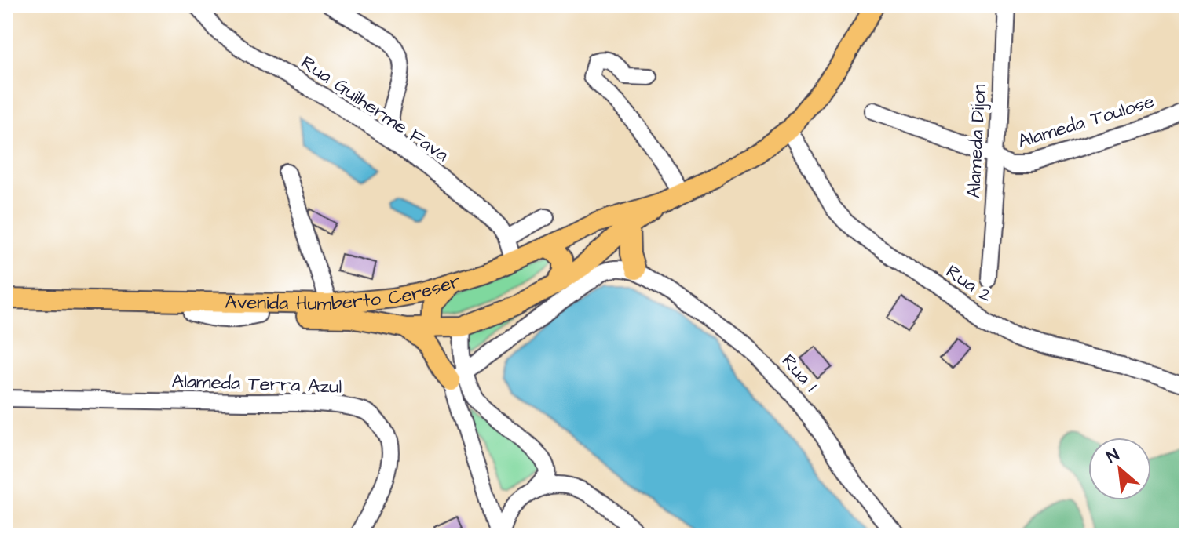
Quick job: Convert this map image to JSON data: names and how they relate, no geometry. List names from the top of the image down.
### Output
{
  "streets": {
    "main road": ["Avenida Humberto Cereser"],
    "street": [
      "Rua Guilherme Fava",
      "Alameda Toulose",
      "Alameda Dijon",
      "Rua 2",
      "Rua 1",
      "Alameda Terra Azul"
    ]
  },
  "crossings": [
    ["Rua Guilherme Fava", "Avenida Humberto Cereser"],
    ["Alameda Toulose", "Alameda Dijon"],
    ["Rua 2", "Avenida Humberto Cereser"]
  ],
  "north": "top left"
}
